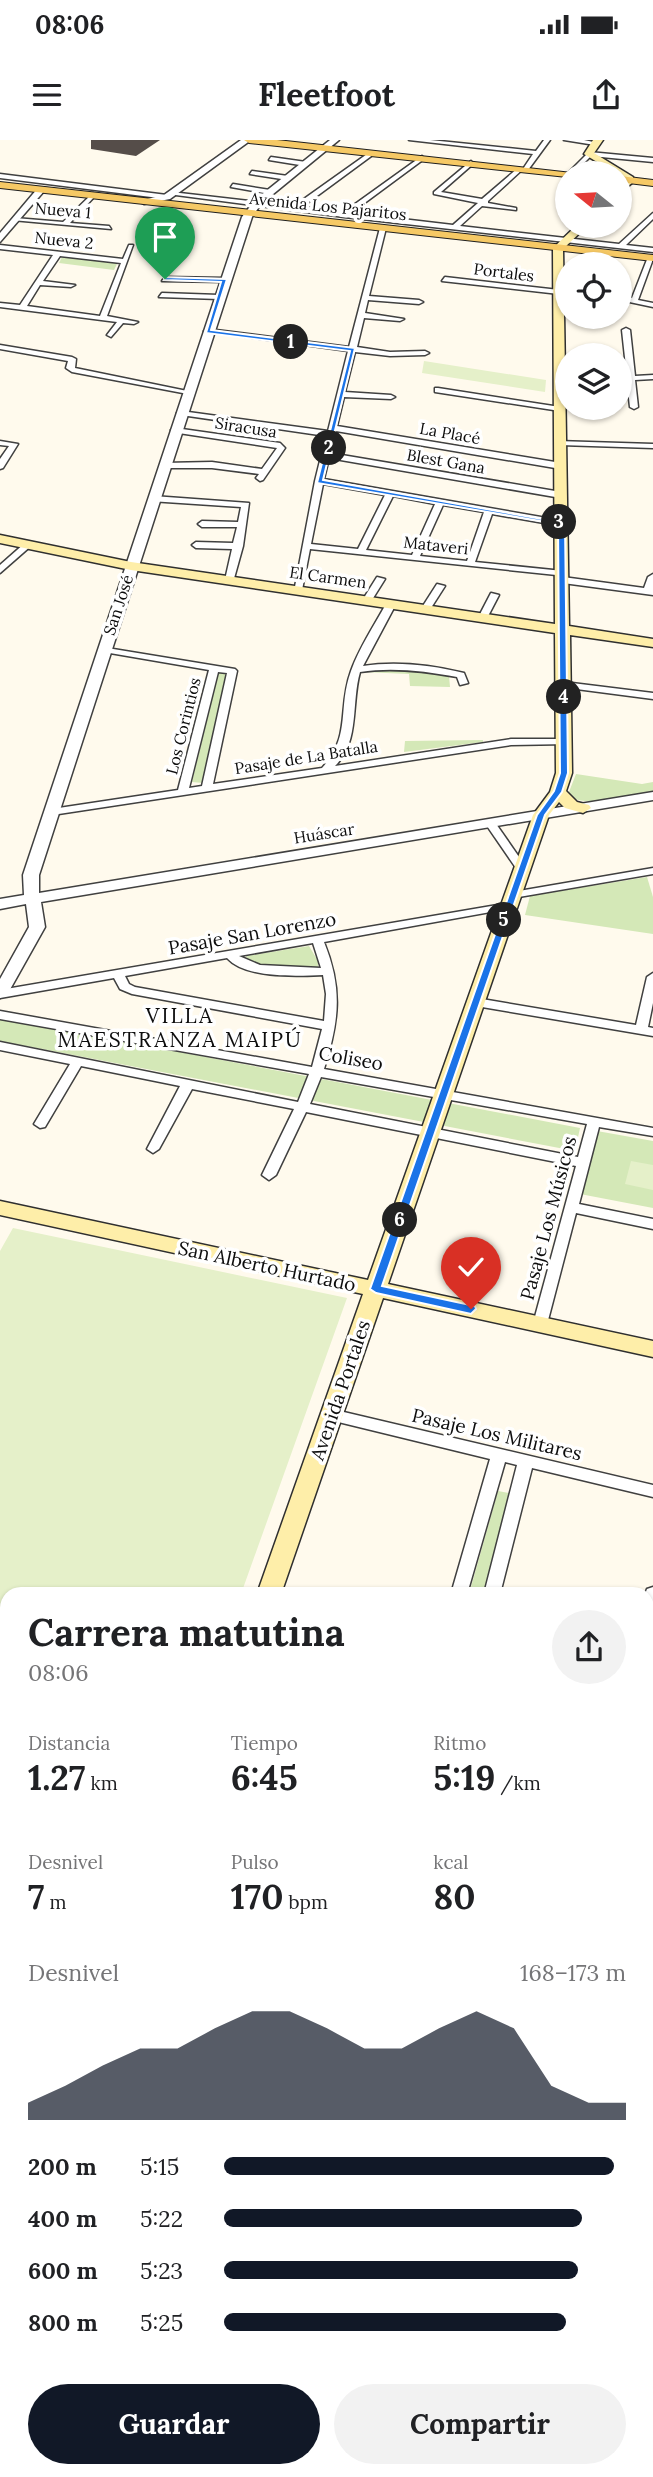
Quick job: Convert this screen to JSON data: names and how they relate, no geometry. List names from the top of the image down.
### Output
{
  "streets": {
    "main road": [
      "Avenida Los Pajaritos",
      "El Carmen",
      "San Alberto Hurtado",
      "Avenida Portales"
    ],
    "street": [
      "Nueva 1",
      "Nueva 2",
      "Portales",
      "Siracusa",
      "La Placé",
      "Blest Gana",
      "Mataveri",
      "San José",
      "Los Corintios",
      "Pasaje de La Batalla",
      "Huáscar",
      "Pasaje San Lorenzo",
      "Coliseo",
      "Pasaje Los Músicos",
      "Pasaje Los Militares"
    ]
  },
  "crossings": [
    ["Avenida Los Pajaritos", "San José"],
    ["Avenida Los Pajaritos", "Avenida Portales"],
    ["Siracusa", "San José"],
    ["La Placé", "San José"],
    ["La Placé", "Avenida Portales"],
    ["Blest Gana", "Avenida Portales"],
    ["Mataveri", "Avenida Portales"],
    ["El Carmen", "San José"],
    ["El Carmen", "Avenida Portales"],
    ["San José", "Los Corintios"],
    ["San José", "Pasaje de La Batalla"],
    ["San José", "Huáscar"],
    ["San José", "Pasaje San Lorenzo"],
    ["Los Corintios", "Pasaje de La Batalla"],
    ["Pasaje de La Batalla", "Avenida Portales"],
    ["Huáscar", "Avenida Portales"],
    ["Pasaje San Lorenzo", "Avenida Portales"],
    ["Coliseo", "Pasaje Los Músicos"],
    ["Coliseo", "Avenida Portales"],
    ["Pasaje Los Músicos", "San Alberto Hurtado"],
    ["San Alberto Hurtado", "Avenida Portales"],
    ["Avenida Portales", "Pasaje Los Militares"]
  ],
  "districts": ["VILLA MAESTRANZA MAIPÚ"],
  "north": "left",
  "page": {
    "status": "08:06",
    "header": "Fleetfoot",
    "pins": [
      "1",
      "2",
      "3",
      "4",
      "5",
      "6"
    ],
    "heading": ["Carrera matutina", "08:06"],
    "stats": [
      ["Distancia", "1.27 km"],
      ["Tiempo", "6:45"],
      ["Ritmo", "5:19 /km"],
      ["Desnivel", "7 m"],
      ["Pulso", "170 bpm"],
      ["kcal", "80"]
    ],
    "chart": ["Desnivel", "168–173 m"],
    "list": [
      {
        "name": "200 m",
        "note": "5:15"
      },
      {
        "name": "400 m",
        "note": "5:22"
      },
      {
        "name": "600 m",
        "note": "5:23"
      },
      {
        "name": "800 m",
        "note": "5:25"
      }
    ],
    "buttons": ["Guardar", "Compartir"]
  }
}
